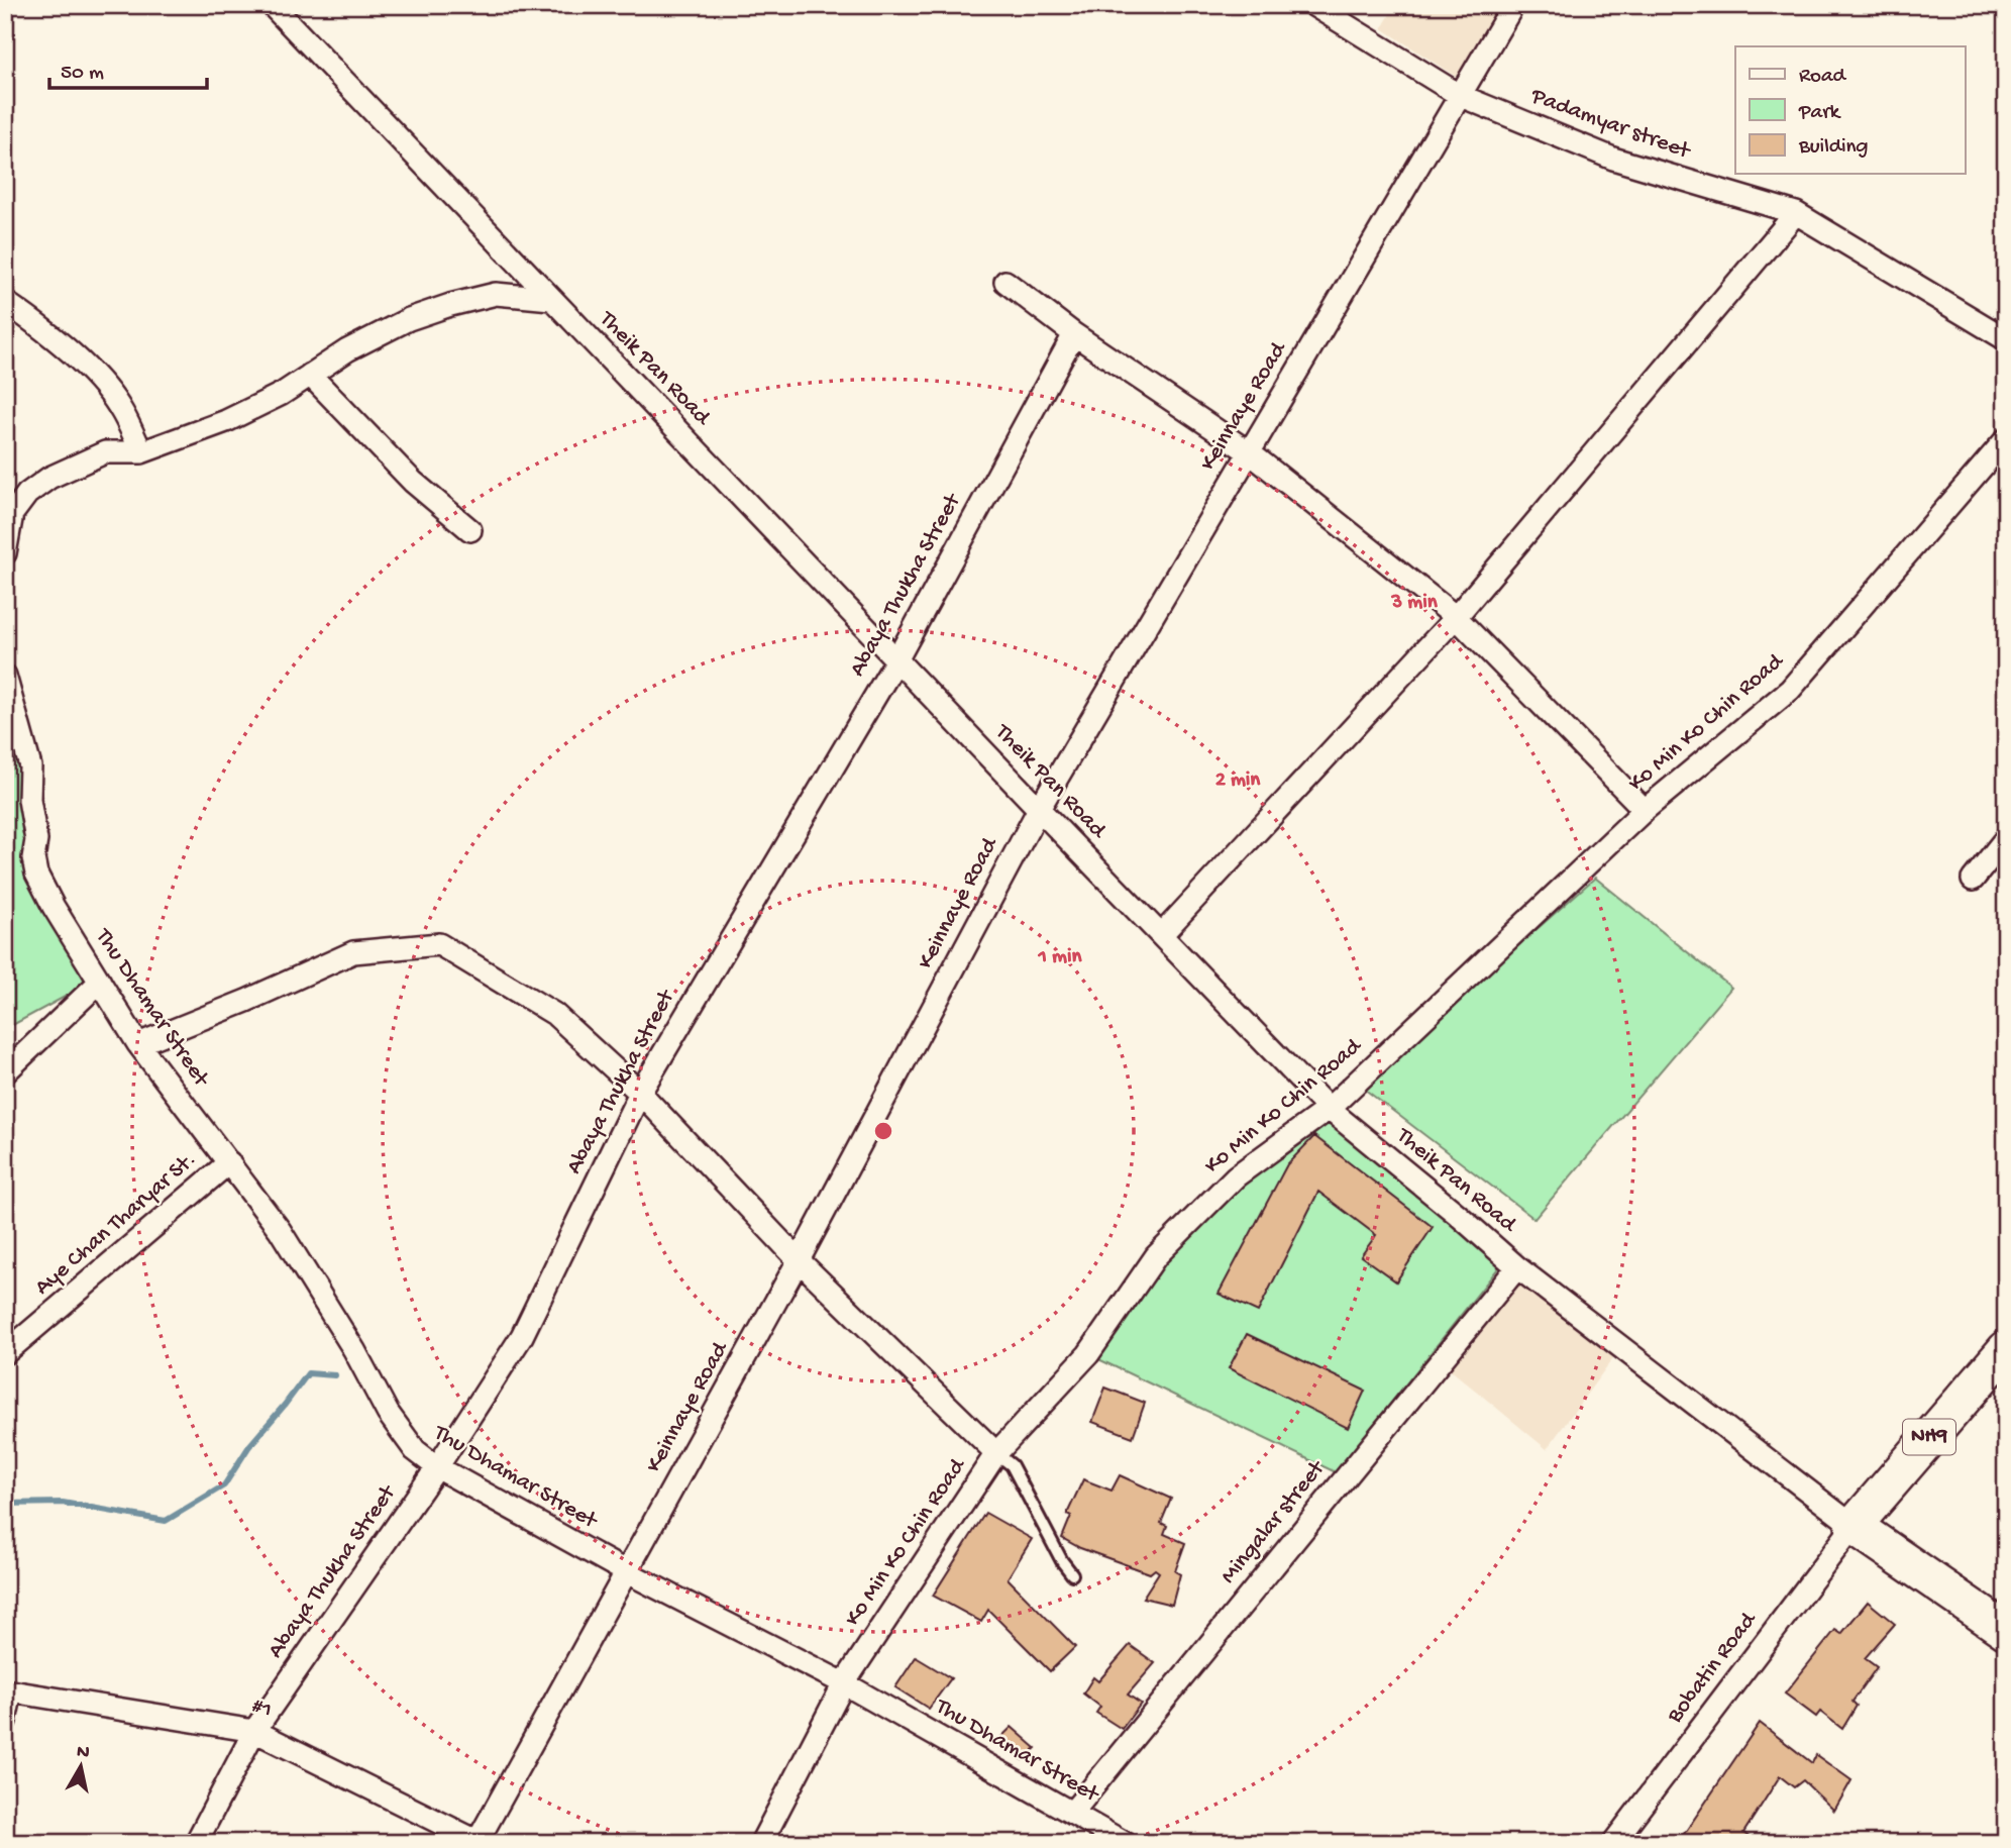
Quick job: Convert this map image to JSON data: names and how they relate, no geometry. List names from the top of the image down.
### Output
{
  "streets": {
    "highway": ["NH9"],
    "street": [
      "Padamyar street",
      "Theik Pan Road",
      "Keinnaye Road",
      "Abaya Thukha Street",
      "Ko Min Ko Chin Road",
      "Thu Dhamar Street",
      "Aye Chan Tharyar St.",
      "Mingalar street",
      "Bobatin Road",
      "#1"
    ]
  },
  "crossings": [
    ["Padamyar street", "Keinnaye Road"],
    ["Theik Pan Road", "Keinnaye Road"],
    ["Theik Pan Road", "Abaya Thukha Street"],
    ["Theik Pan Road", "Ko Min Ko Chin Road"],
    ["Theik Pan Road", "NH9"],
    ["Theik Pan Road", "Mingalar street"],
    ["Theik Pan Road", "Bobatin Road"],
    ["Keinnaye Road", "Thu Dhamar Street"],
    ["Keinnaye Road", "#1"],
    ["Abaya Thukha Street", "Thu Dhamar Street"],
    ["Abaya Thukha Street", "#1"],
    ["Ko Min Ko Chin Road", "Thu Dhamar Street"],
    ["Thu Dhamar Street", "Aye Chan Tharyar St."],
    ["Thu Dhamar Street", "Mingalar street"],
    ["NH9", "Bobatin Road"]
  ],
  "legend": ["Road", "Park", "Building"],
  "scale_bar": "50 m",
  "north": "top",
  "rings": ["3 min", "2 min", "1 min"]
}
